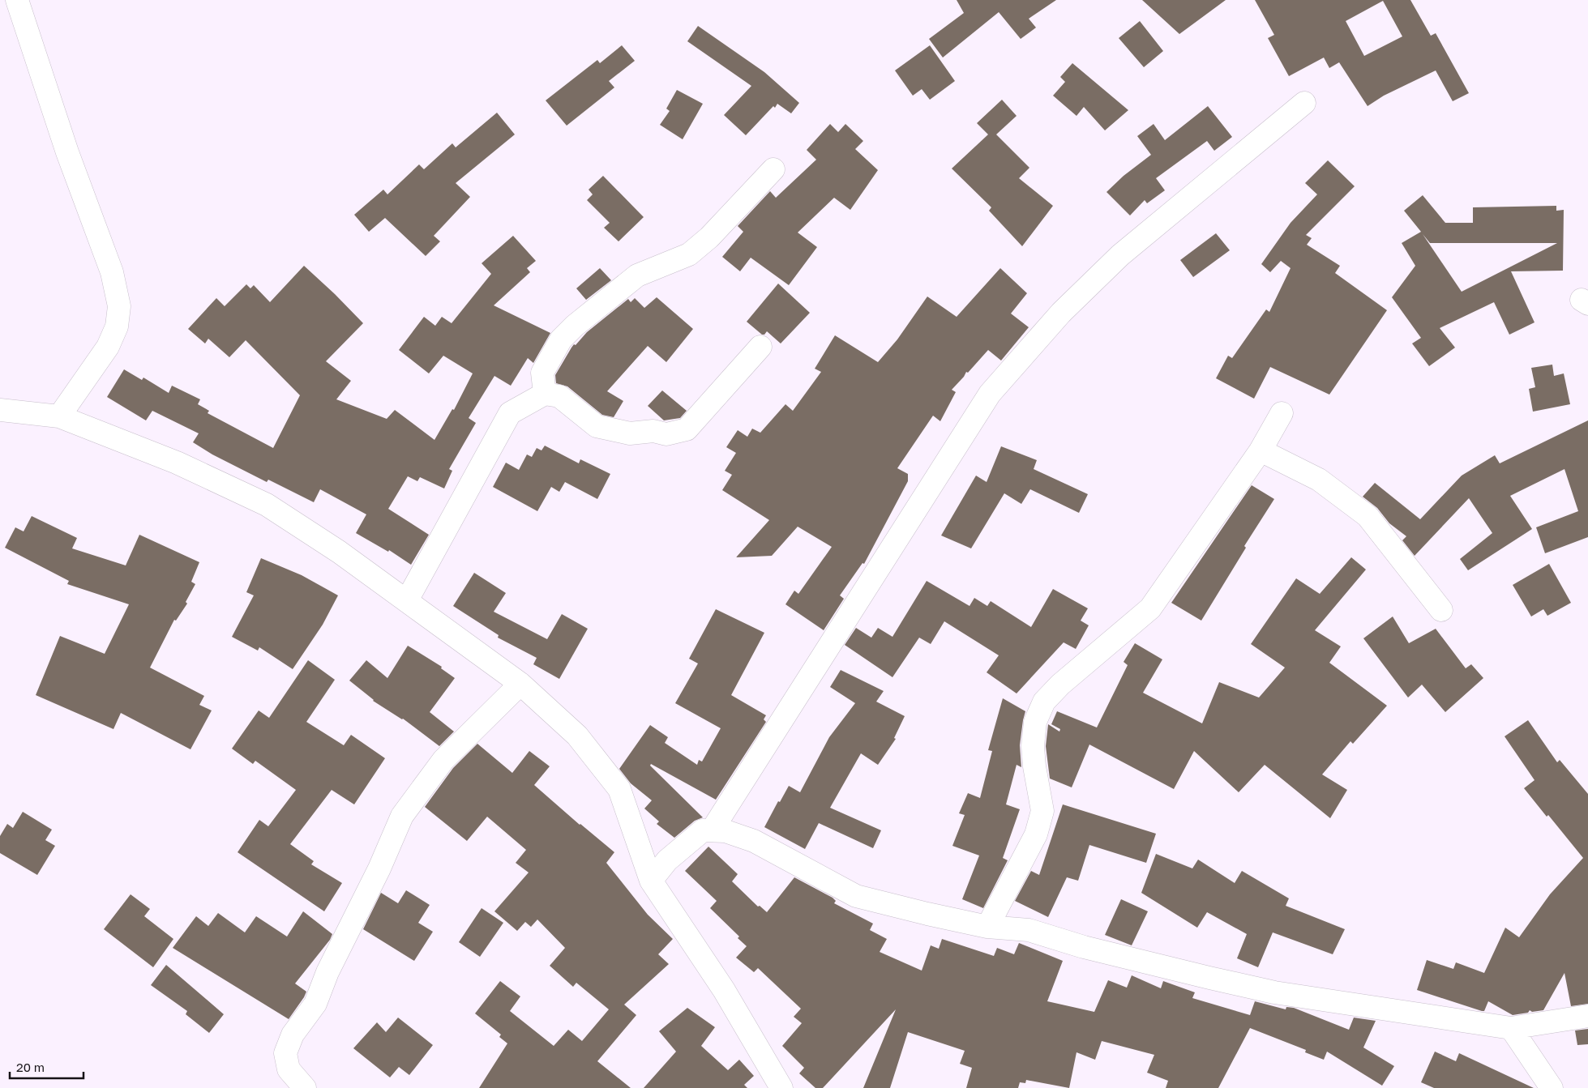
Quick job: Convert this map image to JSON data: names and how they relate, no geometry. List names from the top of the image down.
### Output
{
  "scale_bar": "20 m"
}
